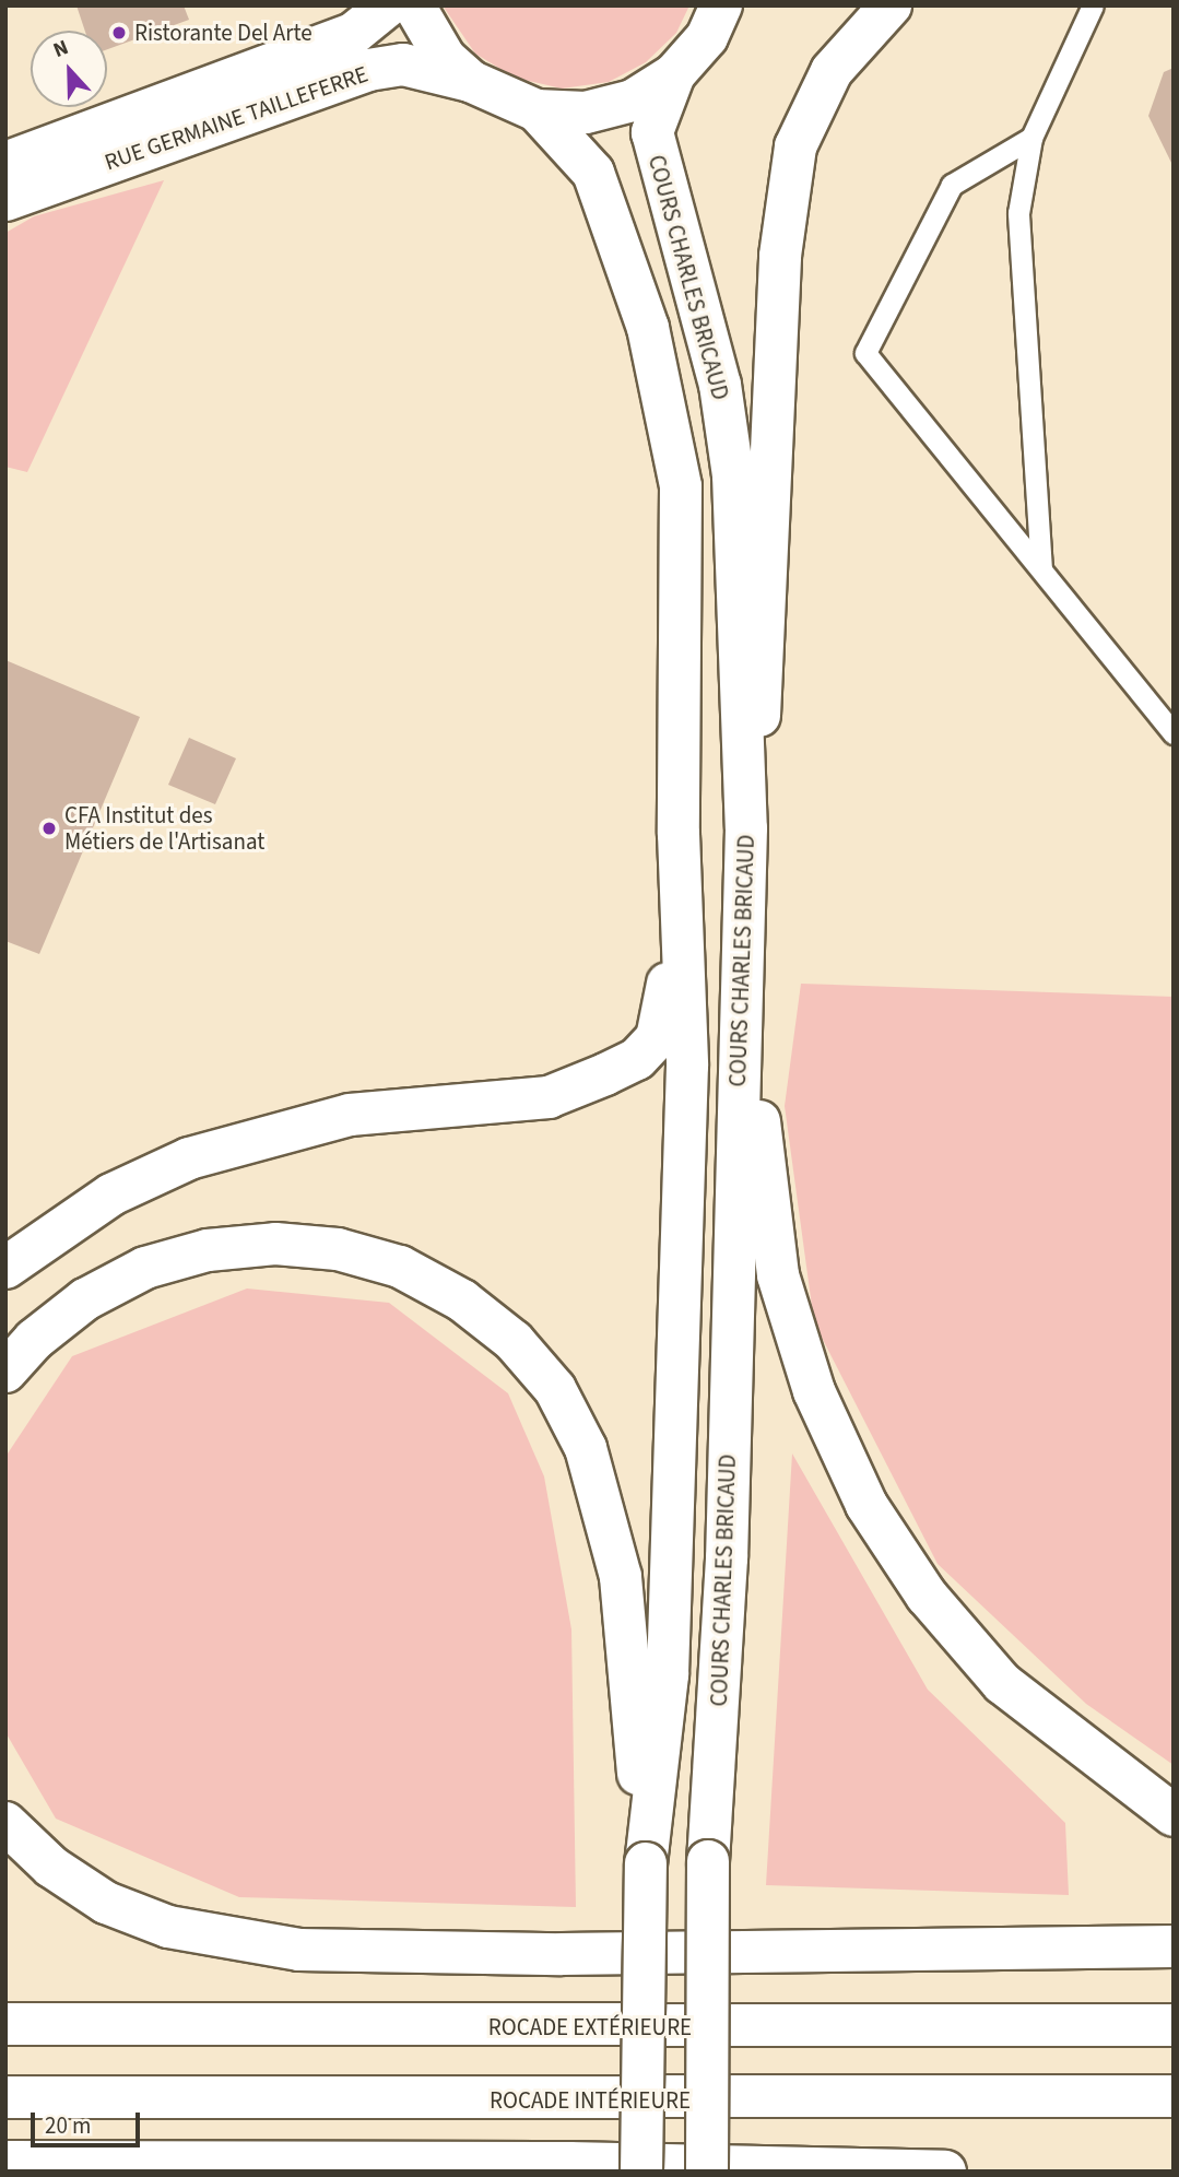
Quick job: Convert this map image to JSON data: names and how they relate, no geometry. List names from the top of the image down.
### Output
{
  "streets": {
    "main road": [
      "RUE GERMAINE TAILLEFERRE",
      "COURS CHARLES BRICAUD",
      "ROCADE EXTÉRIEURE",
      "ROCADE INTÉRIEURE"
    ]
  },
  "places": ["Ristorante Del Arte", "CFA Institut des Métiers de l'Artisanat"],
  "scale_bar": "20 m",
  "north": "top"
}
